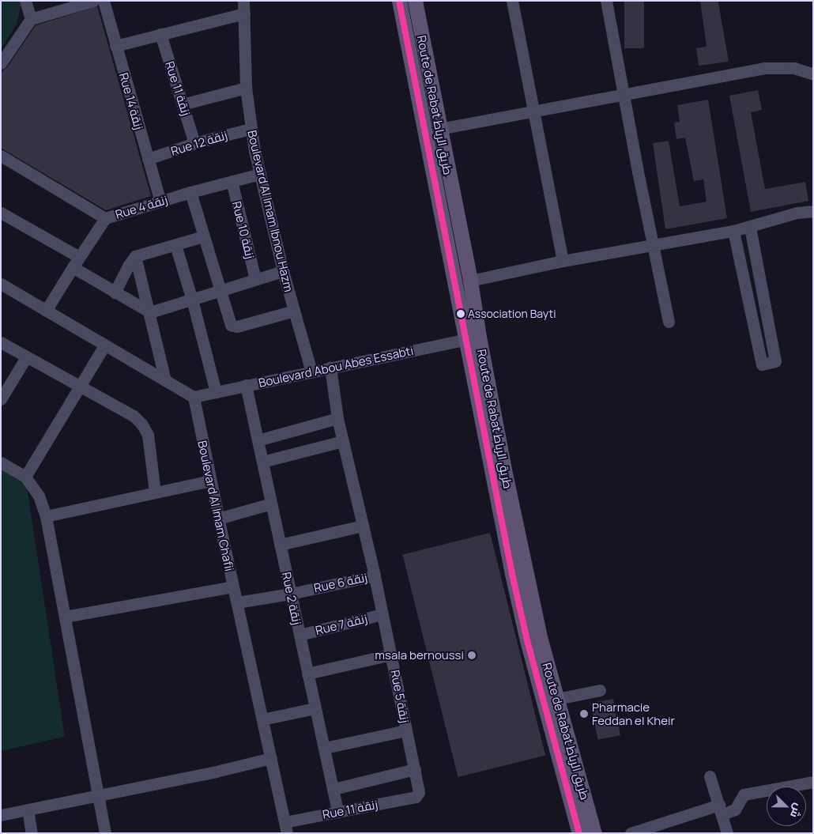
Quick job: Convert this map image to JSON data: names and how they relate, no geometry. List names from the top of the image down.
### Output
{
  "streets": {
    "main road": ["Route de Rabat طريق الرباط"],
    "street": [
      "Rue 11 زنقة",
      "Rue 14 زنقة",
      "Rue 12 زنقة",
      "Rue 4 زنقة",
      "Boulevard Al Imam Ibnou Hazm",
      "Rue 10 زنقة",
      "Boulevard Abou Abes Essabti",
      "Boulevard Al Imam Chafii",
      "Rue 6 زنقة",
      "Rue 2 زنقة",
      "Rue 7 زنقة",
      "Rue 5 زنقة"
    ]
  },
  "crossings": [
    ["Rue 11 زنقة", "Rue 12 زنقة"],
    ["Rue 11 زنقة", "Boulevard Al Imam Chafii"],
    ["Rue 11 زنقة", "Rue 2 زنقة"],
    ["Rue 11 زنقة", "Rue 5 زنقة"],
    ["Rue 14 زنقة", "Rue 12 زنقة"],
    ["Rue 14 زنقة", "Rue 4 زنقة"],
    ["Route de Rabat طريق الرباط", "Boulevard Abou Abes Essabti"],
    ["Rue 12 زنقة", "Boulevard Al Imam Ibnou Hazm"],
    ["Rue 4 زنقة", "Boulevard Al Imam Ibnou Hazm"],
    ["Rue 4 زنقة", "Rue 10 زنقة"],
    ["Boulevard Al Imam Ibnou Hazm", "Boulevard Abou Abes Essabti"],
    ["Boulevard Abou Abes Essabti", "Boulevard Al Imam Chafii"],
    ["Boulevard Abou Abes Essabti", "Rue 2 زنقة"],
    ["Boulevard Abou Abes Essabti", "Rue 5 زنقة"],
    ["Boulevard Al Imam Chafii", "Rue 6 زنقة"],
    ["Rue 6 زنقة", "Rue 2 زنقة"],
    ["Rue 6 زنقة", "Rue 5 زنقة"],
    ["Rue 2 زنقة", "Rue 7 زنقة"],
    ["Rue 7 زنقة", "Rue 5 زنقة"]
  ],
  "places": ["Association Bayti", "msala bernoussi", "Pharmacie Feddan el Kheir"],
  "north": "bottom right"
}
